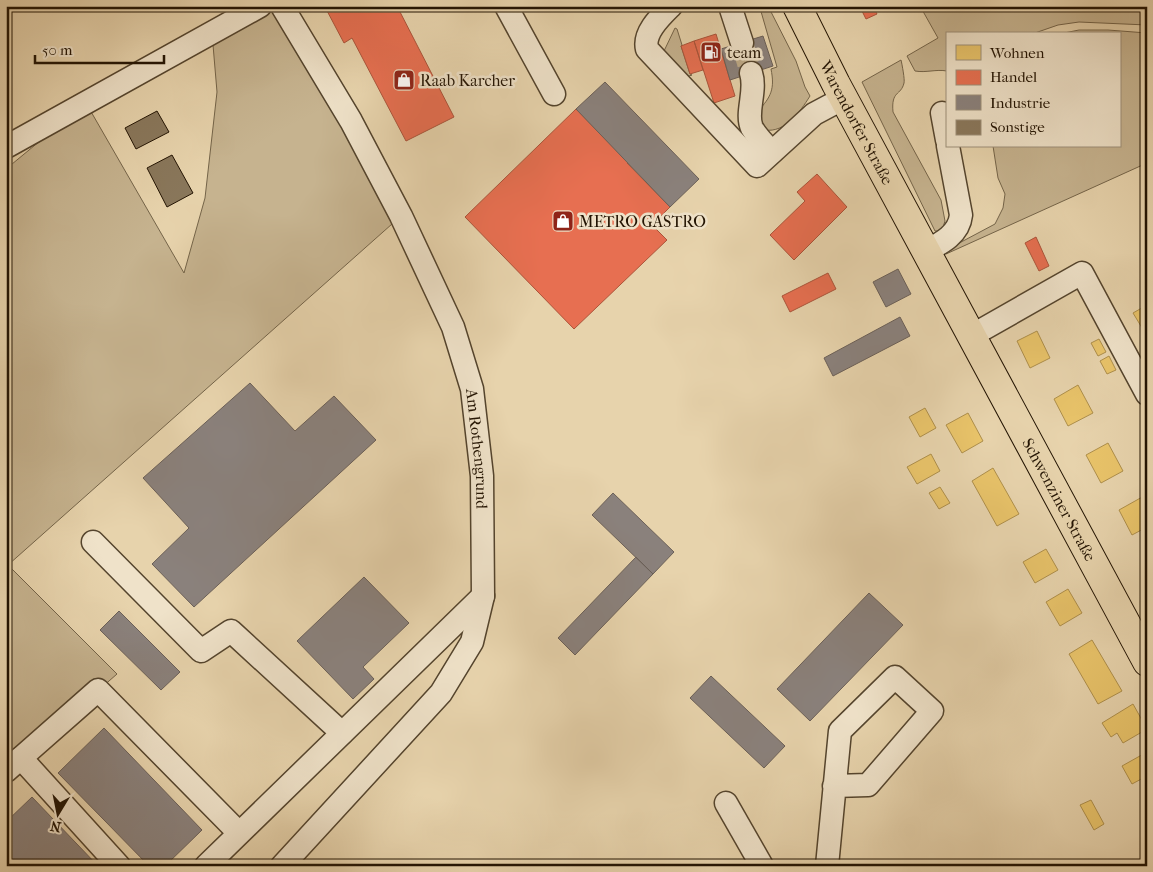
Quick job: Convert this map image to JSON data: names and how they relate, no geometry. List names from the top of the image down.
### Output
{
  "streets": {
    "main road": ["Warendorfer Straße", "Schwenziner Straße"],
    "street": ["Am Rothengrund"]
  },
  "crossings": [
    ["Warendorfer Straße", "Schwenziner Straße"]
  ],
  "places": {
    "fuel station": ["team"],
    "shop": ["Raab Karcher", "METRO GASTRO"]
  },
  "legend": [
    "Wohnen",
    "Handel",
    "Industrie",
    "Sonstige"
  ],
  "scale_bar": "50 m",
  "north": "bottom"
}
